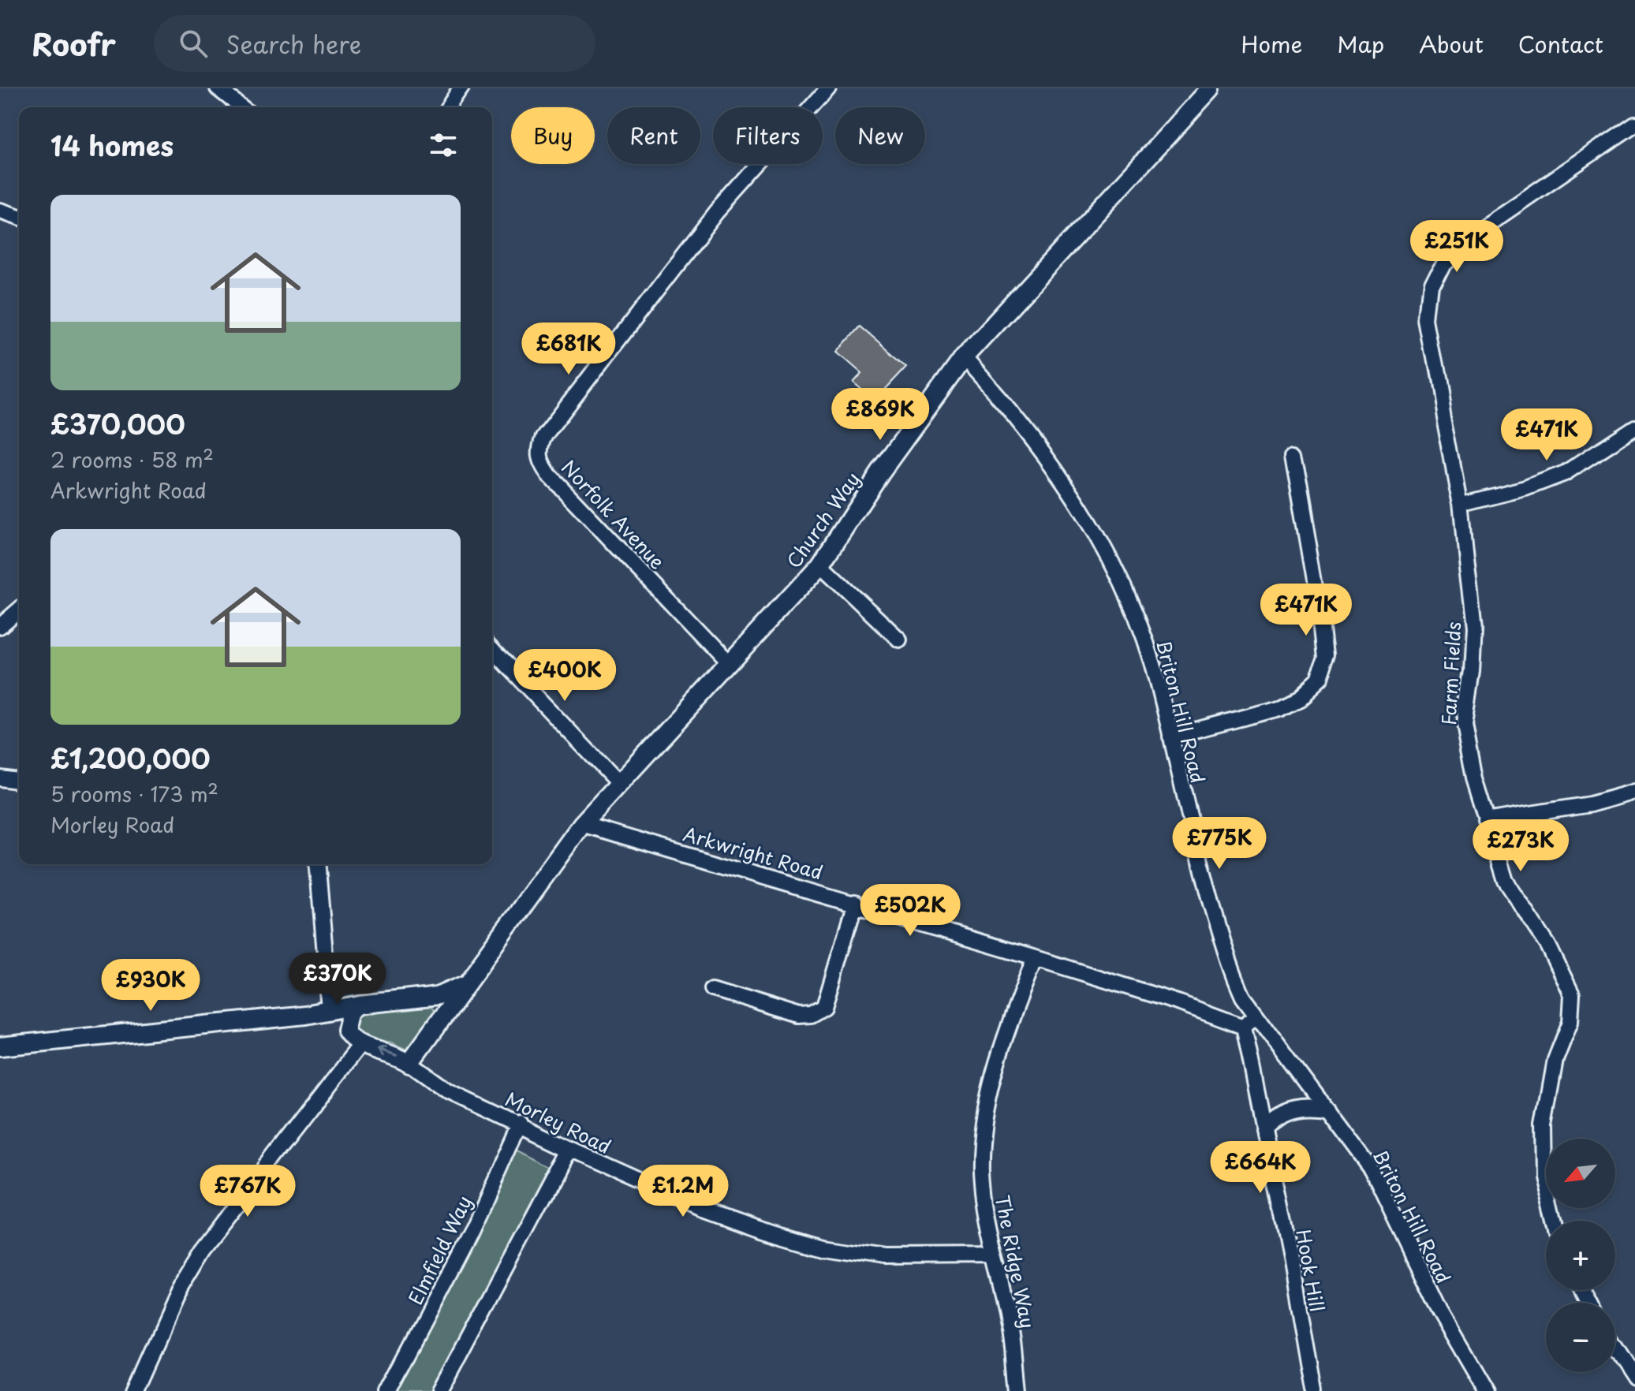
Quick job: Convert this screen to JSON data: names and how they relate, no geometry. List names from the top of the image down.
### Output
{
  "streets": {
    "street": [
      "Norfolk Avenue",
      "Church Way",
      "Farm Fields",
      "Briton Hill Road",
      "Arkwright Road",
      "Morley Road",
      "Elmfield Way",
      "The Ridge Way",
      "Hook Hill"
    ]
  },
  "crossings": [
    ["Norfolk Avenue", "Church Way"],
    ["Church Way", "Briton Hill Road"],
    ["Church Way", "Arkwright Road"],
    ["Arkwright Road", "The Ridge Way"],
    ["Arkwright Road", "Hook Hill"],
    ["Morley Road", "Elmfield Way"],
    ["Morley Road", "The Ridge Way"]
  ],
  "north": "bottom left",
  "page": {
    "header": "Roofr",
    "search": "Search here",
    "nav": [
      "Home",
      "Map",
      "About",
      "Contact"
    ],
    "chip": [
      "Buy",
      "Rent",
      "Filters",
      "New"
    ],
    "heading": "14 homes",
    "list": [
      {
        "name": "£370,000",
        "note": "2 rooms · 58 m² · Arkwright Road"
      },
      {
        "name": "£1,200,000",
        "note": "5 rooms · 173 m² · Morley Road"
      }
    ],
    "price": [
      "£251K",
      "£681K",
      "£869K",
      "£471K",
      "£471K",
      "£400K",
      "£775K",
      "£273K",
      "£502K",
      "£370K",
      "£930K",
      "£664K",
      "£767K",
      "£1.2M"
    ],
    "map_buttons": ["+", "−"]
  }
}
